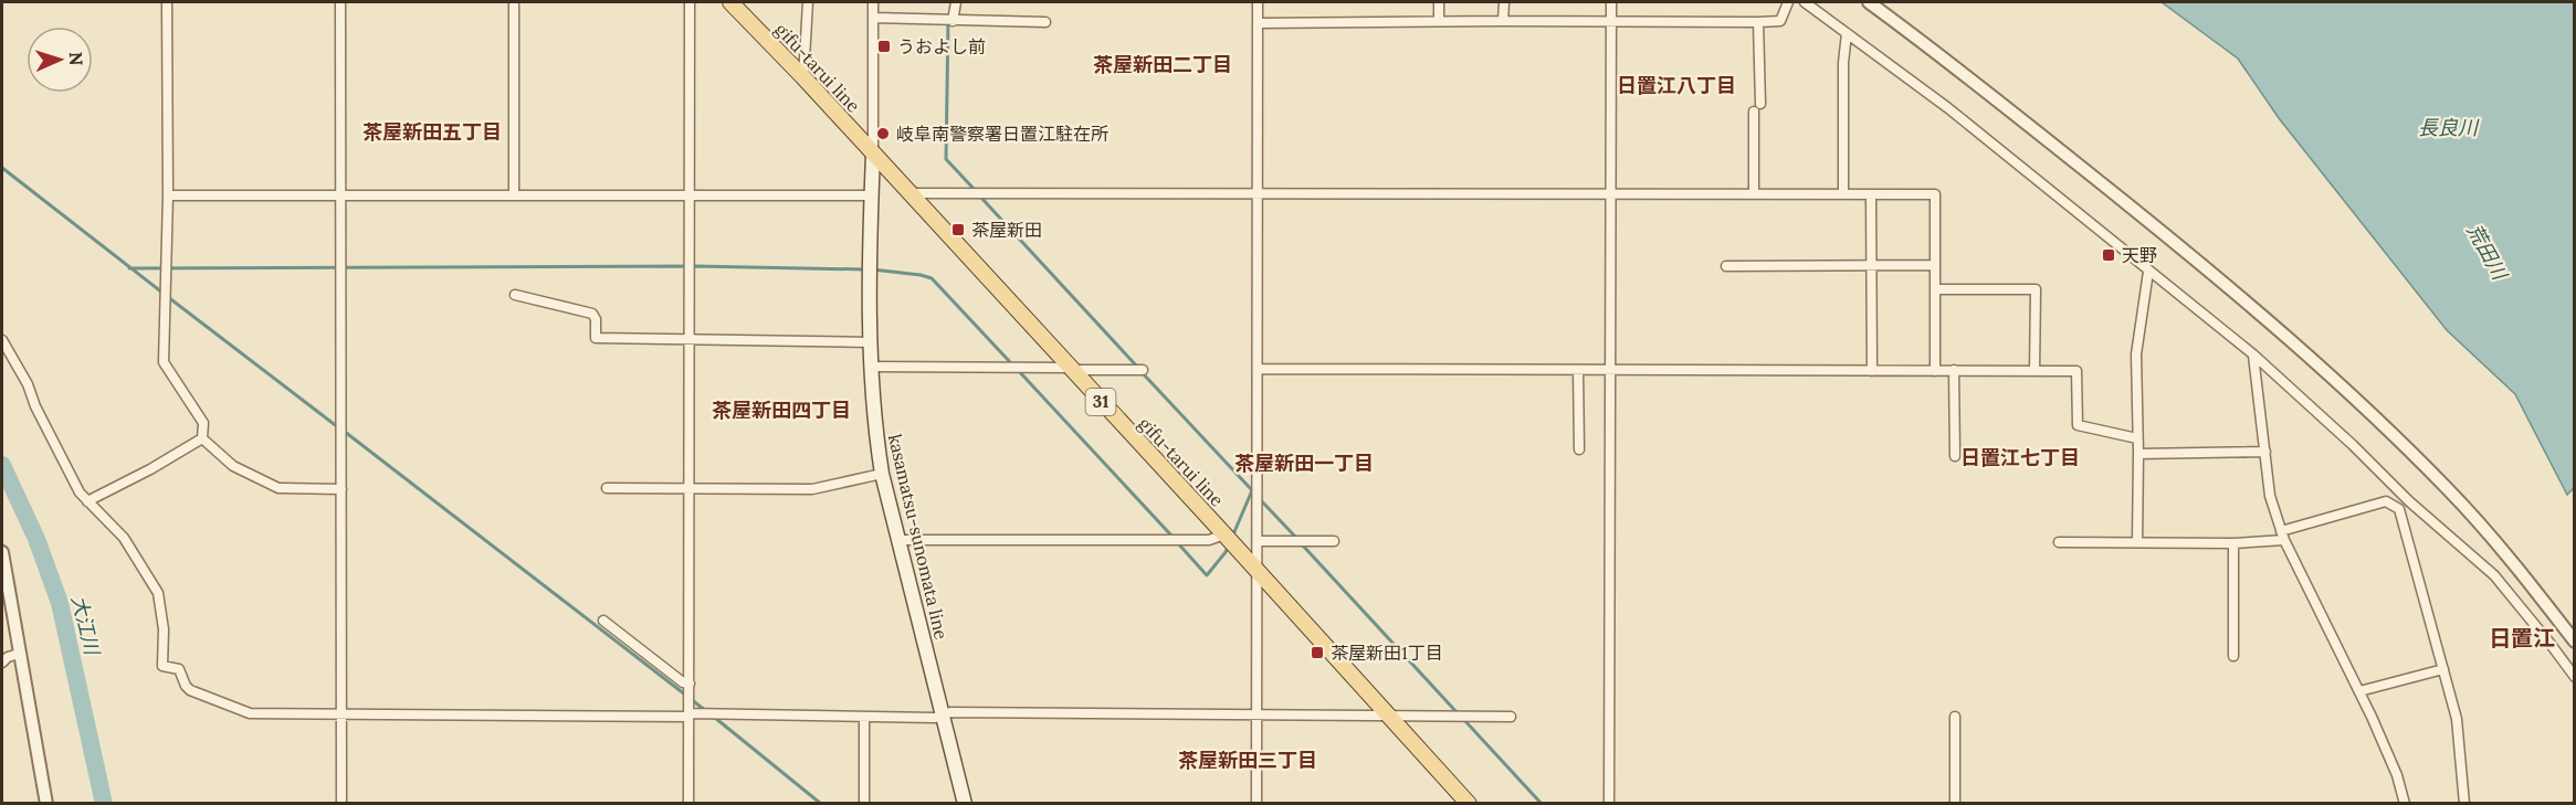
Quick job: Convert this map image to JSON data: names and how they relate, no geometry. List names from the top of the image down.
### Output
{
  "streets": {
    "main road": ["gifu-tarui line", "31", "kasamatsu-sunomata line"]
  },
  "crossings": [
    ["gifu-tarui line", "kasamatsu-sunomata line"]
  ],
  "districts": [
    "茶屋新田二丁目",
    "日置江八丁目",
    "茶屋新田五丁目",
    "茶屋新田四丁目",
    "日置江七丁目",
    "茶屋新田一丁目",
    "日置江",
    "茶屋新田三丁目"
  ],
  "water": ["長良川", "荒田川", "大江川"],
  "places": {
    "transit": [
      "うおよし前",
      "茶屋新田",
      "天野",
      "茶屋新田1丁目"
    ],
    "other": ["岐阜南警察署日置江駐在所"]
  },
  "north": "right"
}
